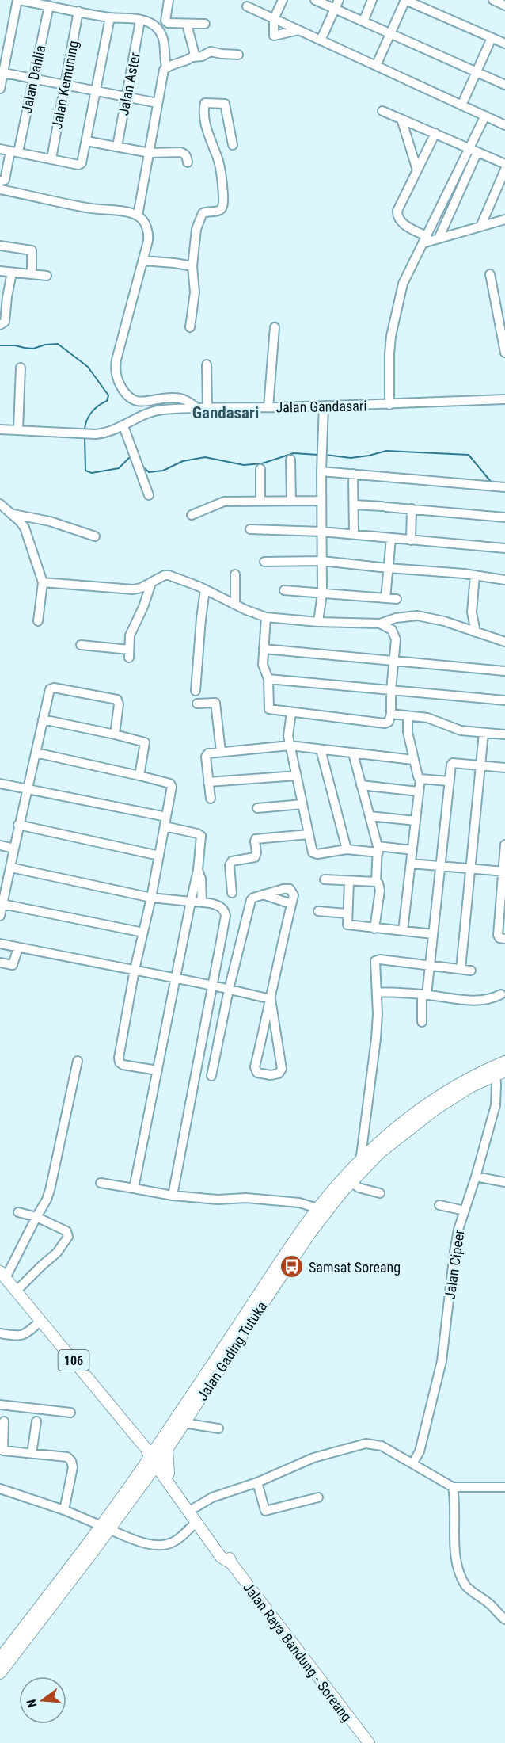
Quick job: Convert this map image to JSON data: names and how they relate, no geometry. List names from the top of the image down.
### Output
{
  "streets": {
    "main road": ["Jalan Gading Tutuka", "106", "Jalan Raya Bandung - Soreang"],
    "street": [
      "Jalan Dahlia",
      "Jalan Aster",
      "Jalan Kemuning",
      "Jalan Gandasari",
      "Jalan Cipeer"
    ]
  },
  "crossings": [
    ["Jalan Cipeer", "Jalan Gading Tutuka"],
    ["Jalan Gading Tutuka", "Jalan Raya Bandung - Soreang"]
  ],
  "districts": ["Gandasari"],
  "places": {
    "bus stop": ["Samsat Soreang"]
  },
  "north": "left"
}
